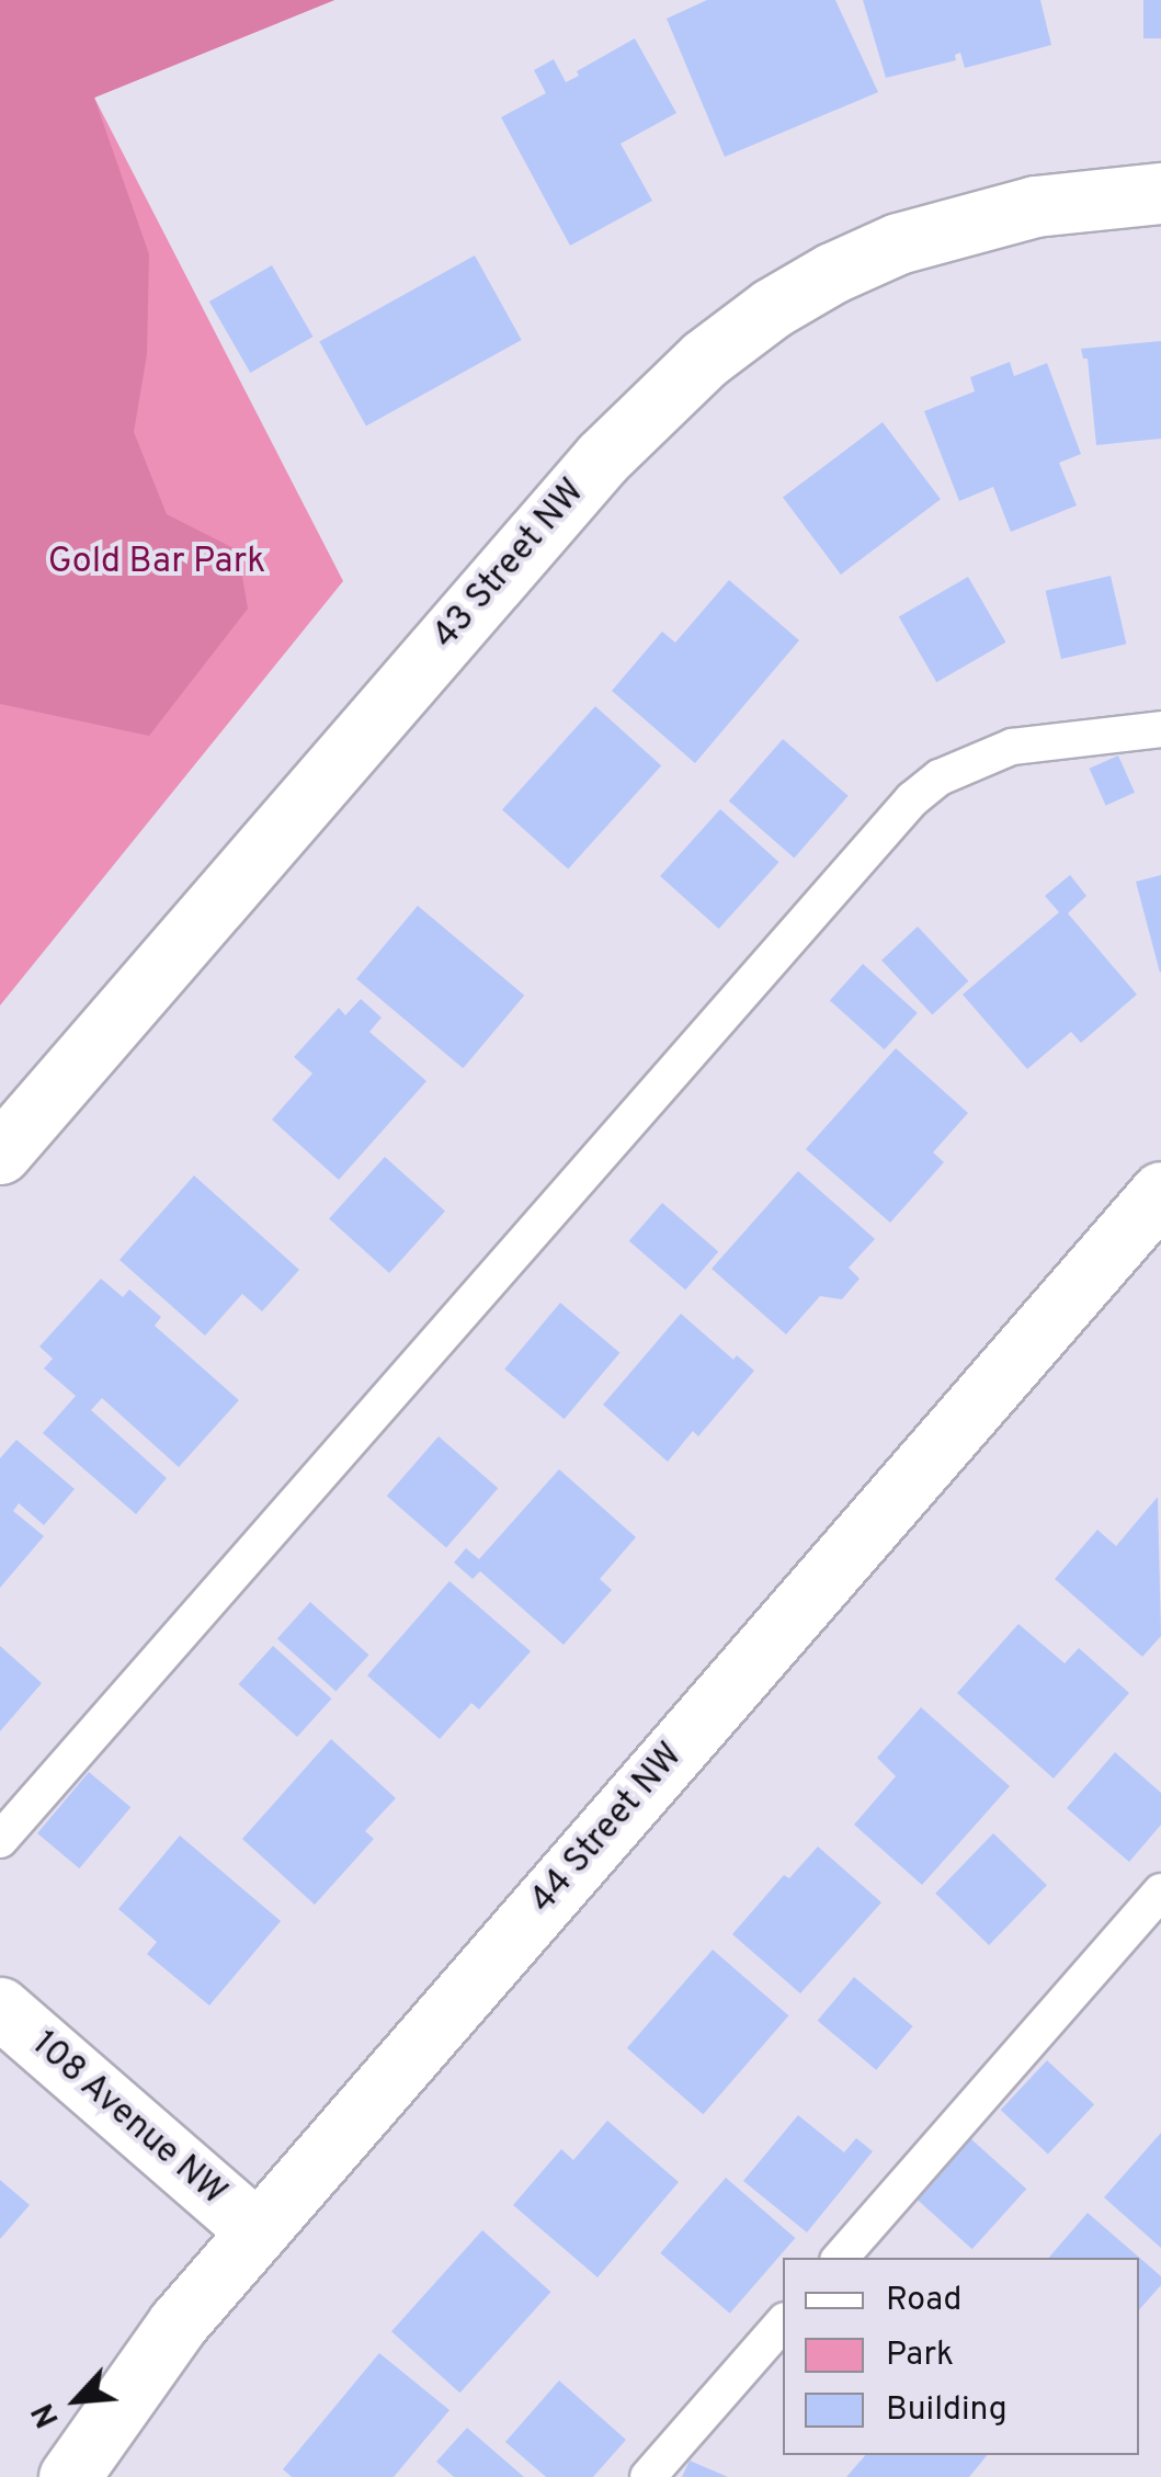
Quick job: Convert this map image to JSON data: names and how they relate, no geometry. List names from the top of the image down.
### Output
{
  "streets": {
    "street": ["43 Street NW", "44 Street NW", "108 Avenue NW"]
  },
  "crossings": [
    ["44 Street NW", "108 Avenue NW"]
  ],
  "parks": ["Gold Bar Park"],
  "legend": ["Road", "Park", "Building"],
  "north": "bottom left"
}
